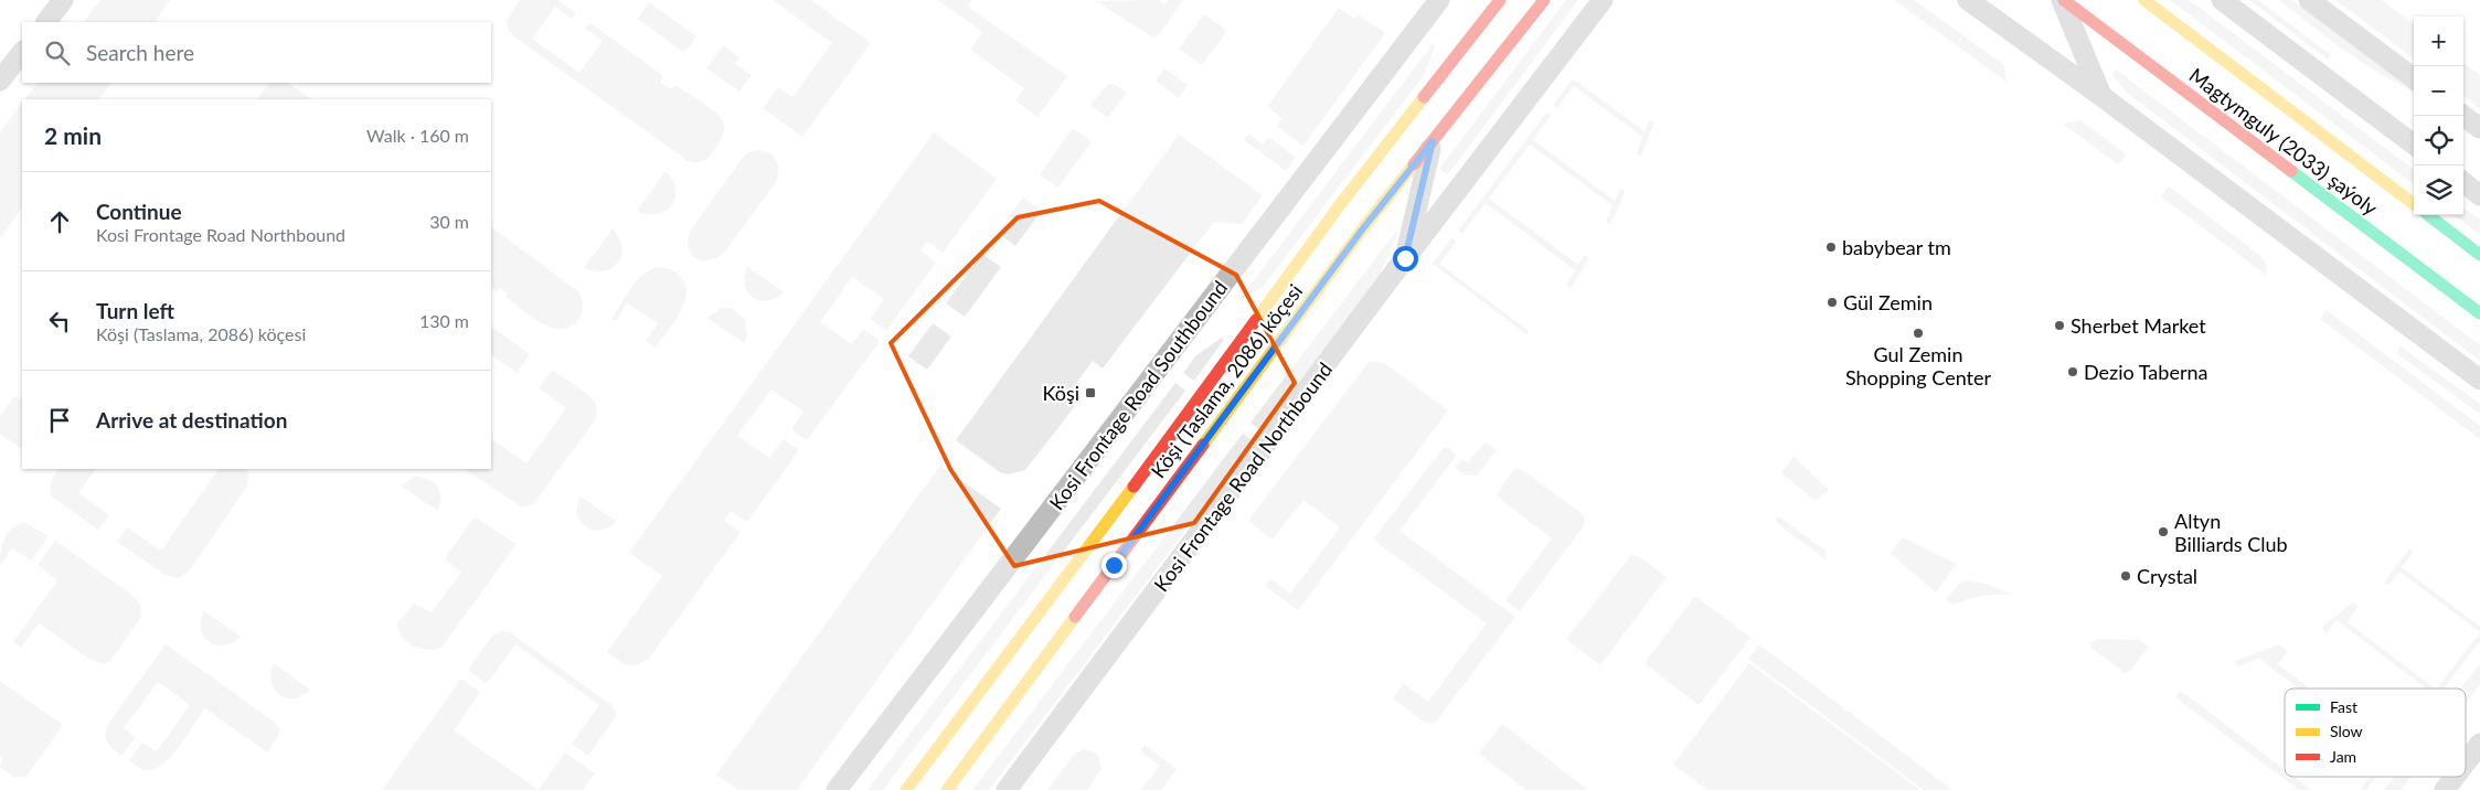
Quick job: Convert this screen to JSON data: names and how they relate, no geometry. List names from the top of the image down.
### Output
{
  "streets": {
    "main road": ["Magtymguly (2033) şaýoly", "Köşi (Taslama, 2086) köçesi"],
    "street": ["Kosi Frontage Road Southbound", "Kosi Frontage Road Northbound"]
  },
  "crossings": [
    ["Köşi (Taslama, 2086) köçesi", "Kosi Frontage Road Northbound"]
  ],
  "places": {
    "other": [
      "babybear tm",
      "Gül Zemin",
      "Sherbet Market",
      "Gul Zemin Shopping Center",
      "Dezio Taberna",
      "Altyn Billiards Club",
      "Crystal"
    ],
    "transit": ["Köşi"]
  },
  "legend": ["Fast", "Slow", "Jam"],
  "page": {
    "map_buttons": ["+", "−"],
    "search": "Search here",
    "heading": ["2 min", "Walk · 160 m"],
    "list": [
      ["Continue", "Kosi Frontage Road Northbound", "30 m"],
      ["Turn left", "Köşi (Taslama, 2086) köçesi", "130 m"],
      "Arrive at destination"
    ]
  }
}
